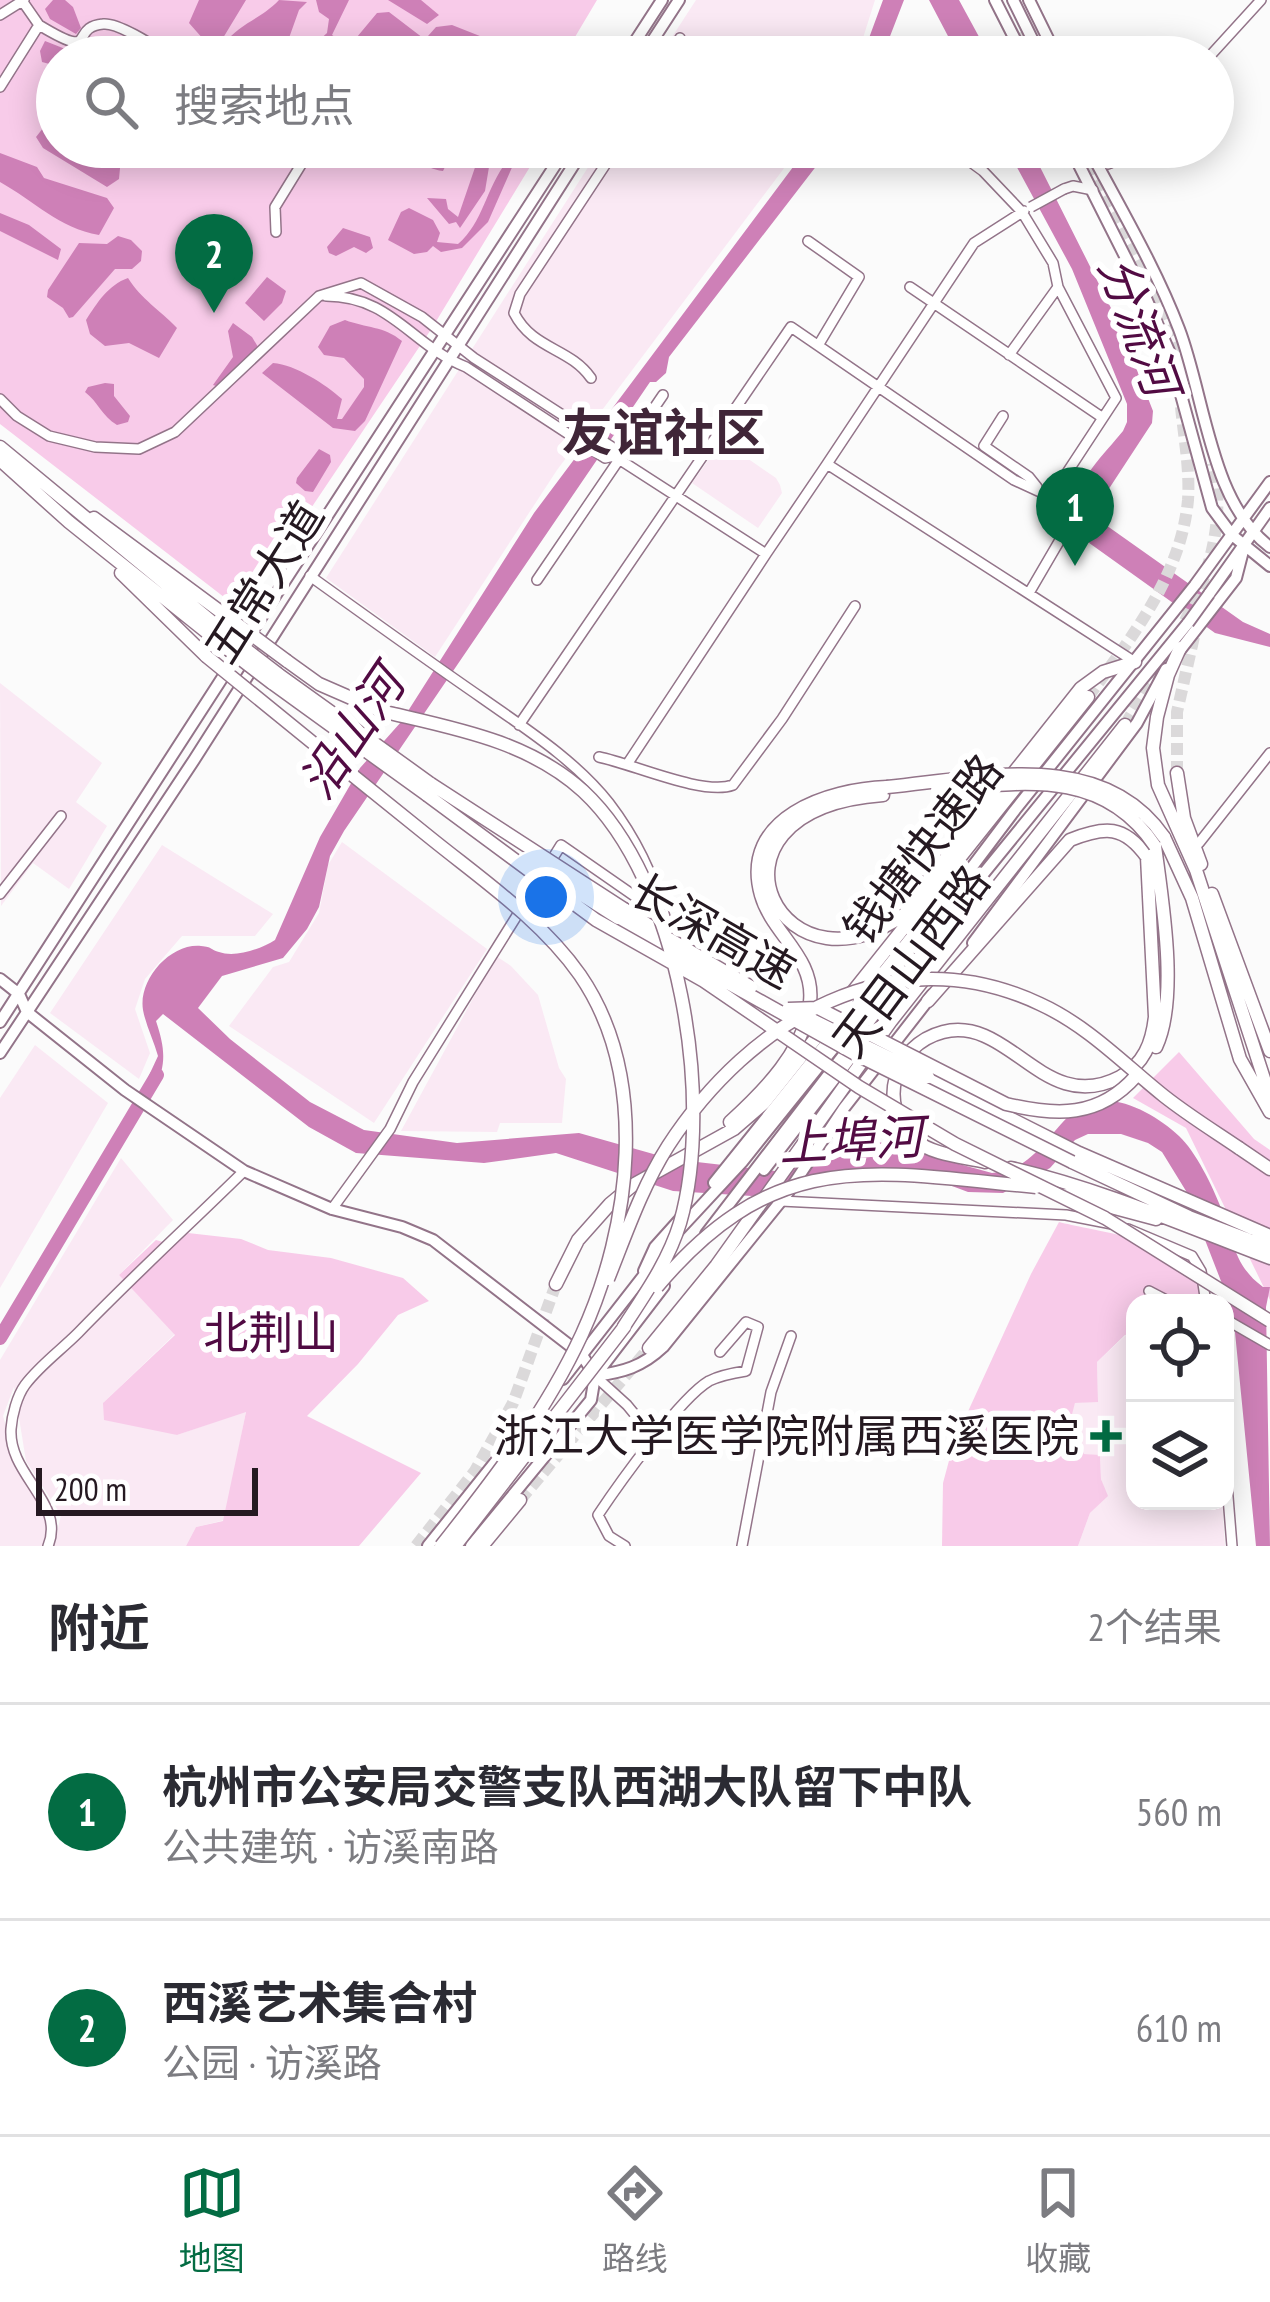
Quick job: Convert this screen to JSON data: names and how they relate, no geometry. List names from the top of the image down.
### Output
{
  "streets": {
    "highway": ["钱塘快速路", "长深高速"],
    "main road": ["五常大道", "天目山西路"]
  },
  "districts": ["友谊社区"],
  "water": ["分流河", "沿山河", "上埠河"],
  "parks": ["北荆山"],
  "places": {
    "health": ["浙江大学医学院附属西溪医院"]
  },
  "scale_bar": "200 m",
  "page": {
    "search": "搜索地点",
    "pins": ["2", "1"],
    "scale": "200 m",
    "heading": ["附近", "2个结果"],
    "list": [
      {
        "mark": "1",
        "name": "杭州市公安局交警支队西湖大队留下中队",
        "note": "公共建筑 · 访溪南路",
        "value": "560 m"
      },
      {
        "mark": "2",
        "name": "西溪艺术集合村",
        "note": "公园 · 访溪路",
        "value": "610 m"
      }
    ],
    "nav": ["地图", "路线", "收藏"]
  }
}
